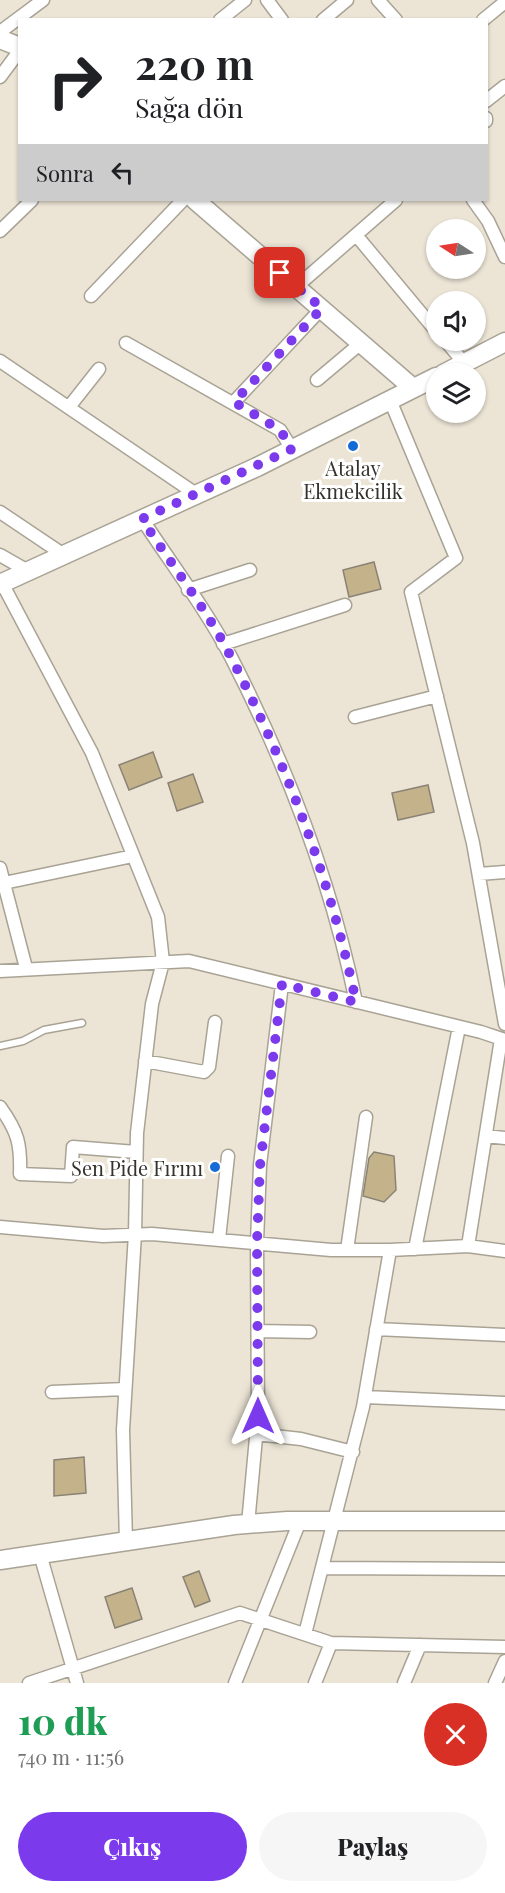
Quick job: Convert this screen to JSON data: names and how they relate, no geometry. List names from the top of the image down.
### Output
{
  "places": ["Atalay Ekmekcilik", "Sen Pide Fırını"],
  "north": "left",
  "page": {
    "turn": ["220 m", "Sağa dön"],
    "then": "Sonra",
    "heading": ["10 dk", "740 m · 11:56"],
    "buttons": ["Çıkış", "Paylaş"]
  }
}
